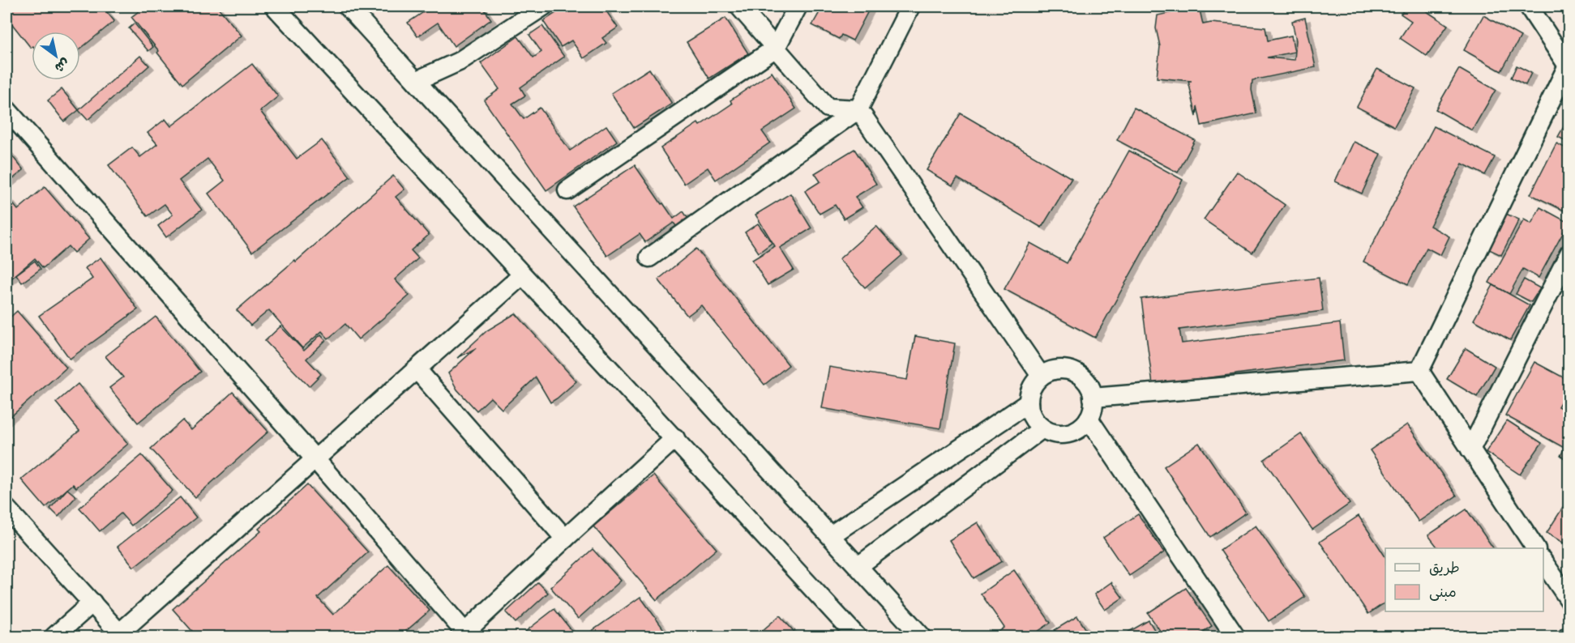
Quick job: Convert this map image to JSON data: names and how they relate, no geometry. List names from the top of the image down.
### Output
{
  "legend": ["طريق", "مبنى"],
  "north": "bottom right"
}
